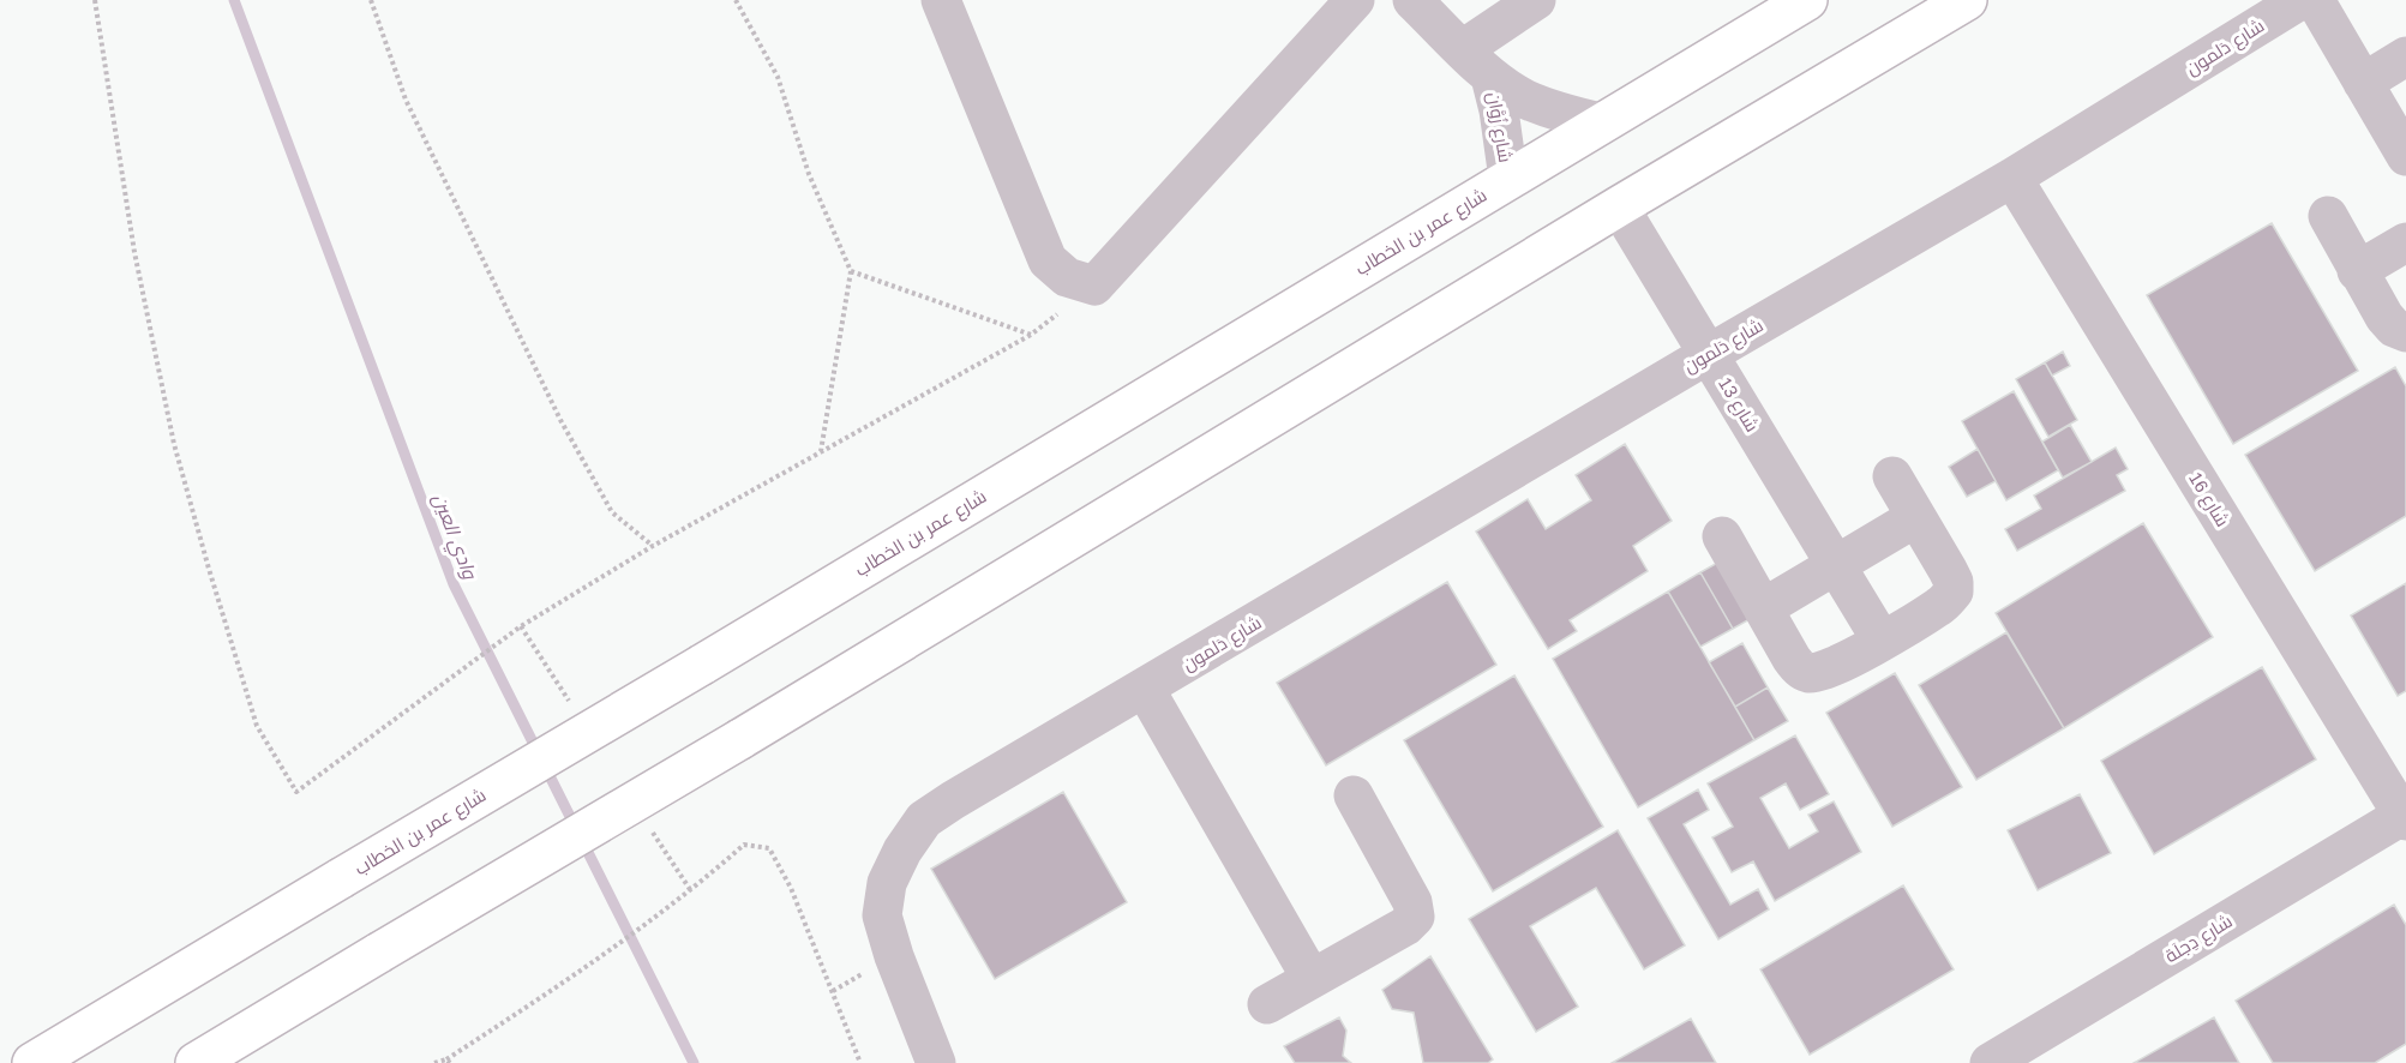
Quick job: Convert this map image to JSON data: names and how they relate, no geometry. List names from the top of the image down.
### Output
{
  "streets": {
    "main road": ["شارع عمر بن الخطاب"],
    "street": [
      "شارع دَلمون",
      "شارع زُوَّان",
      "شارع 13",
      "شارع 16",
      "شارع دِجلَة"
    ]
  },
  "crossings": [
    ["شارع دَلمون", "شارع 13"],
    ["شارع دَلمون", "شارع 16"],
    ["شارع زُوَّان", "شارع عمر بن الخطاب"],
    ["شارع 16", "شارع دِجلَة"]
  ],
  "water": ["وادي العين"]
}
